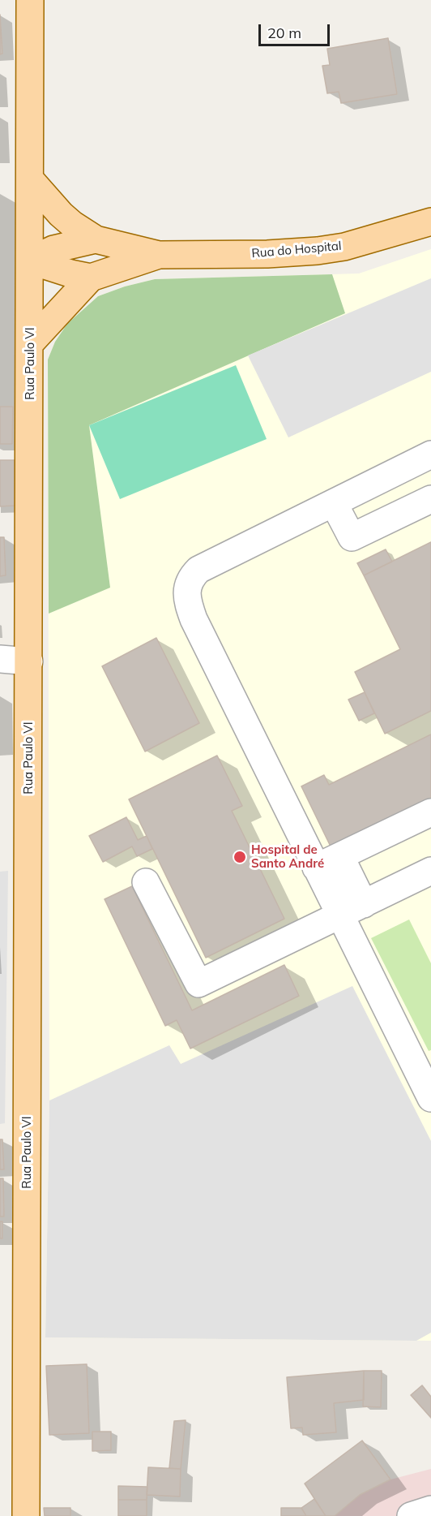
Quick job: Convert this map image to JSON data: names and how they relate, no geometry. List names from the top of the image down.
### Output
{
  "streets": {
    "main road": ["Rua do Hospital", "Rua Paulo VI"]
  },
  "crossings": [
    ["Rua do Hospital", "Rua Paulo VI"]
  ],
  "places": ["Hospital de Santo André"],
  "scale_bar": "20 m"
}
